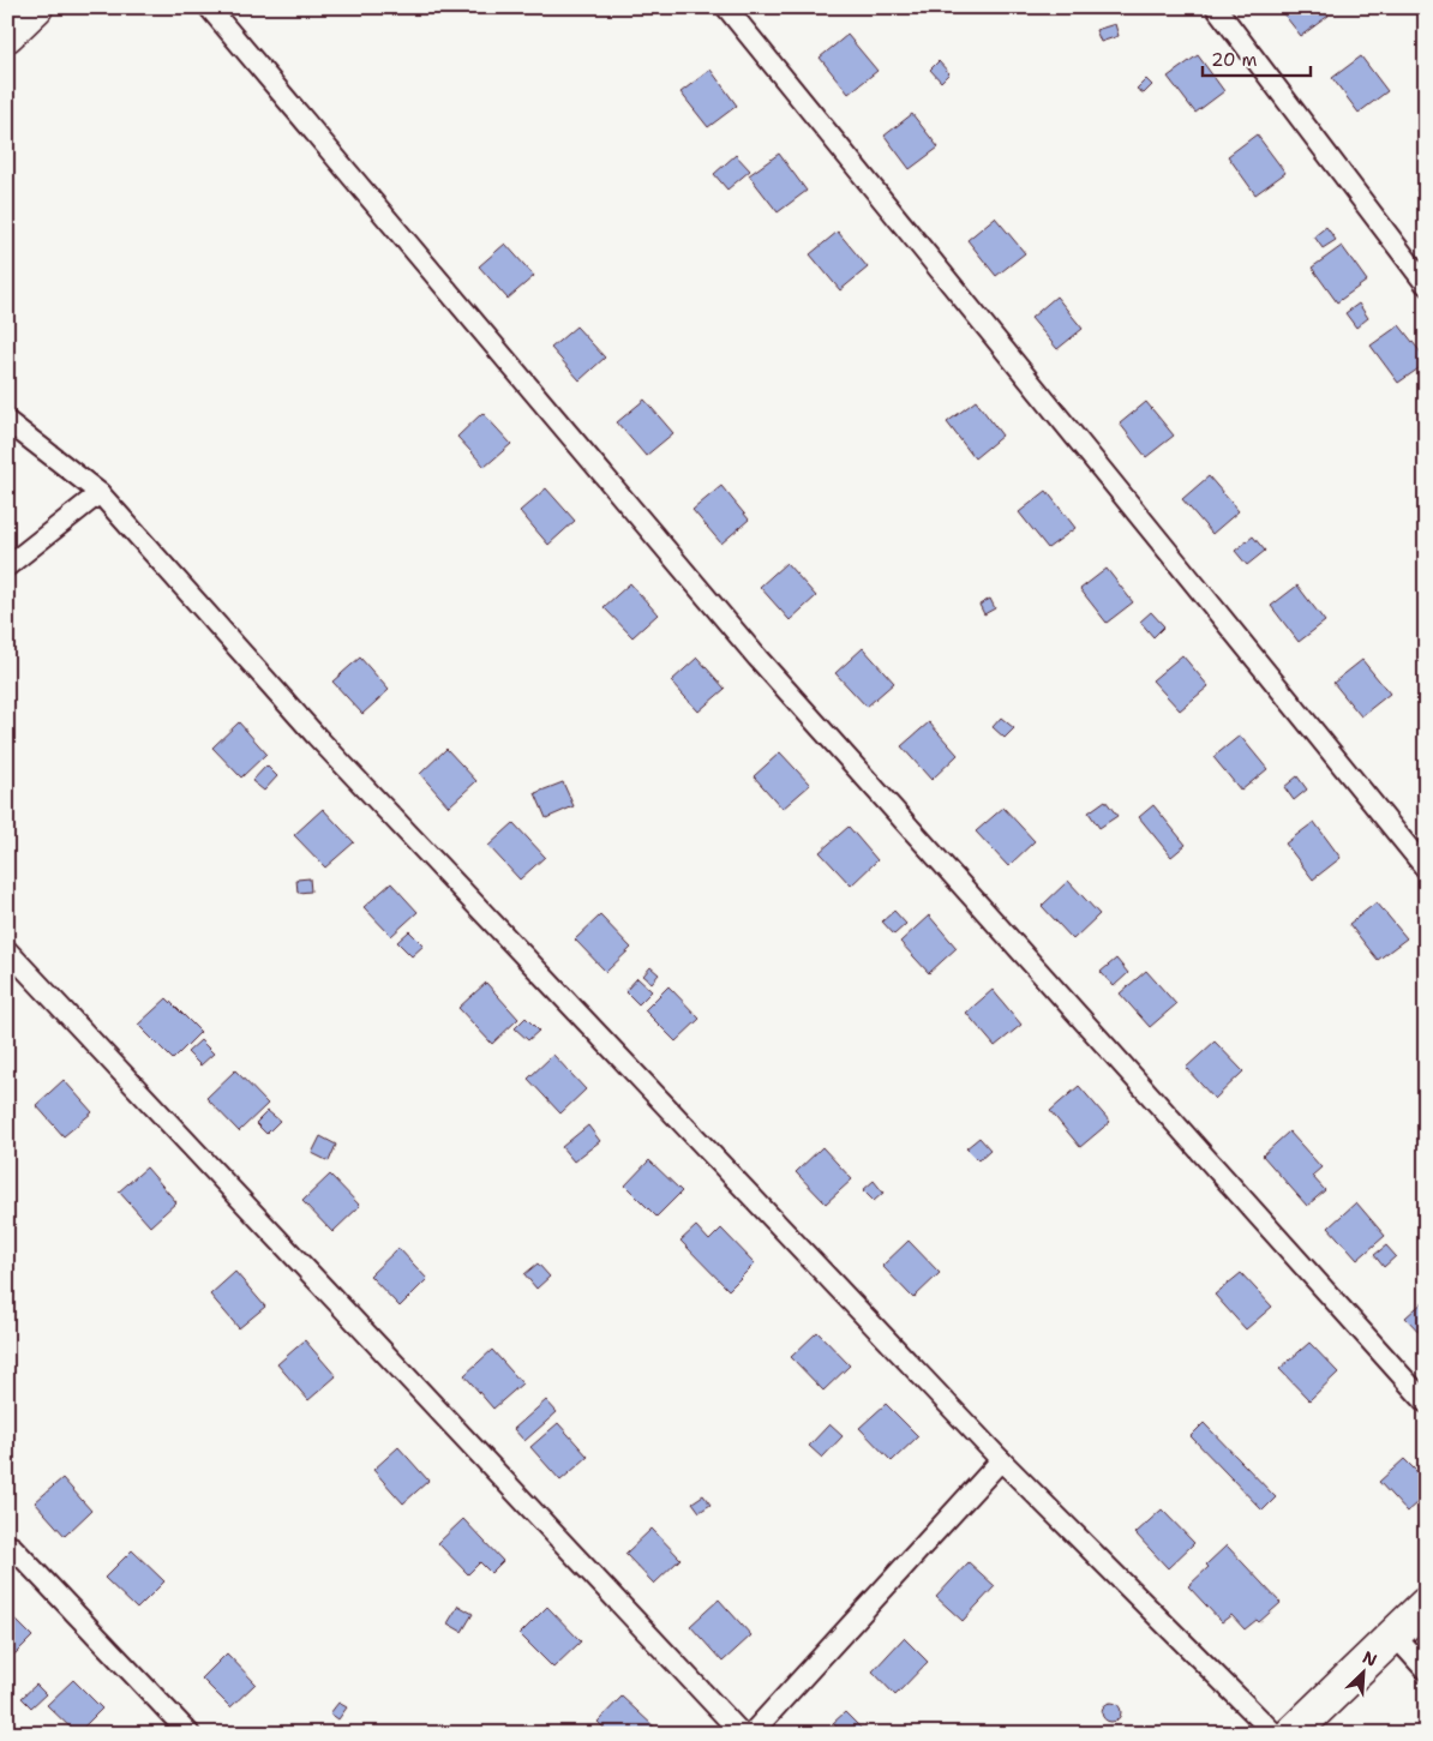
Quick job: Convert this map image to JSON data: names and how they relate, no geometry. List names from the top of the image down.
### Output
{
  "scale_bar": "20 m",
  "north": "top right"
}
